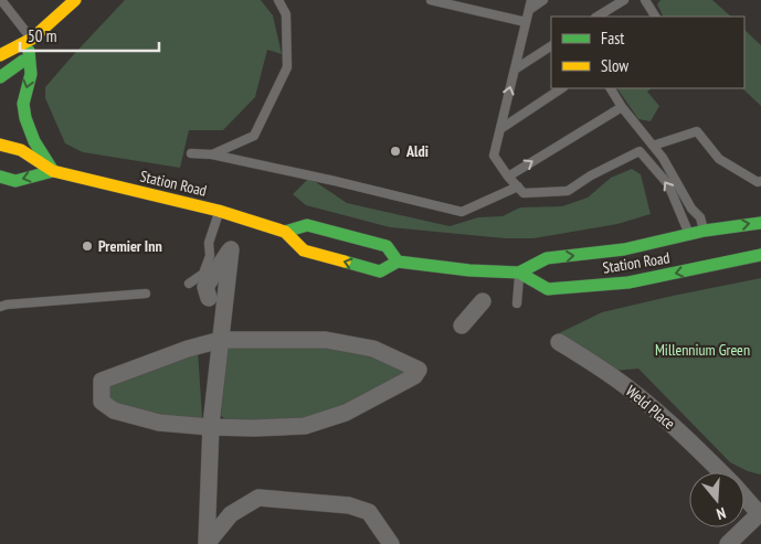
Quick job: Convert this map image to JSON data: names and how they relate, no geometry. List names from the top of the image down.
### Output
{
  "streets": {
    "main road": ["Station Road"],
    "street": ["Weld Place"]
  },
  "parks": ["Millennium Green"],
  "places": ["Aldi", "Premier Inn"],
  "legend": ["Fast", "Slow"],
  "scale_bar": "50 m",
  "north": "bottom"
}
